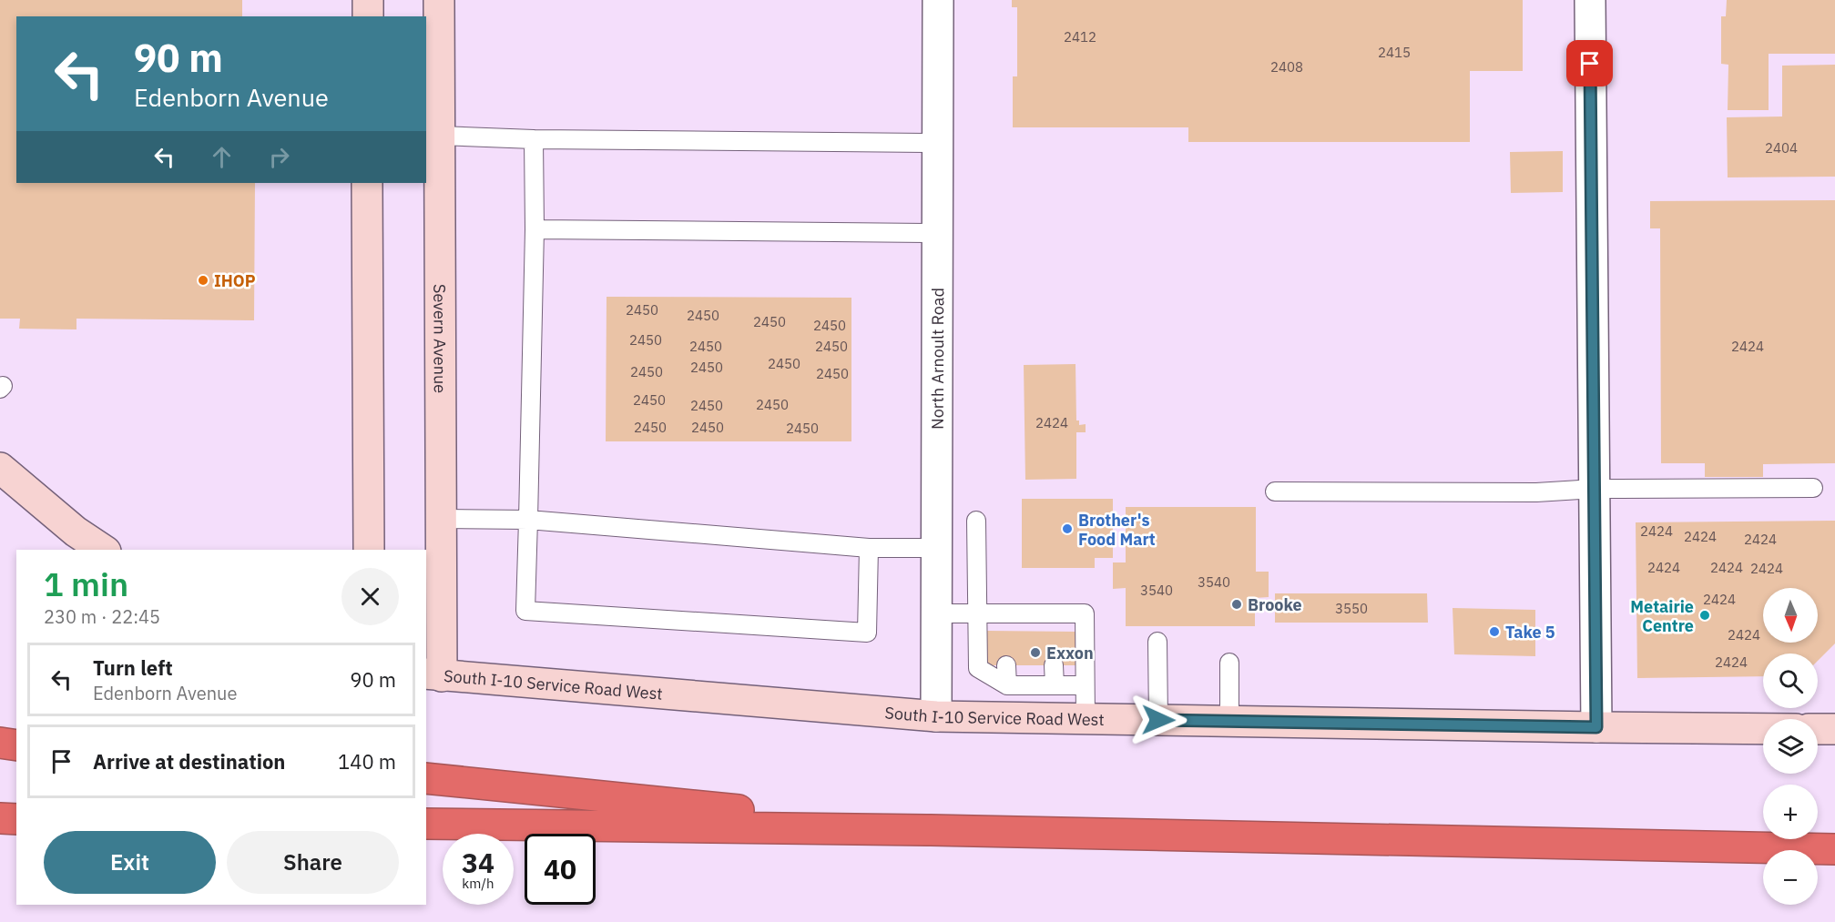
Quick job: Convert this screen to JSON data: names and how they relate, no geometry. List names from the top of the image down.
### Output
{
  "streets": {
    "street": ["Severn Avenue", "North Arnoult Road", "South I-10 Service Road West"]
  },
  "crossings": [
    ["Severn Avenue", "South I-10 Service Road West"],
    ["North Arnoult Road", "South I-10 Service Road West"]
  ],
  "places": [
    "IHOP",
    "Brother's Food Mart",
    "Brooke",
    "Metairie Centre",
    "Take 5",
    "Exxon"
  ],
  "house_numbers": [
    "2412",
    "2415",
    "2408",
    "2404",
    "2450",
    "2450",
    "2450",
    "2450",
    "2450",
    "2450",
    "2450",
    "2424",
    "2450",
    "2450",
    "2450",
    "2450",
    "2450",
    "2450",
    "2450",
    "2424",
    "2450",
    "2450",
    "2450",
    "2424",
    "2424",
    "2424",
    "2424",
    "2424",
    "2424",
    "3540",
    "3540",
    "2424",
    "3550",
    "2424",
    "2424"
  ],
  "north": "bottom",
  "page": {
    "turn": ["90 m", "Edenborn Avenue"],
    "heading": ["1 min", "230 m · 22:45"],
    "map_buttons": ["+", "−"],
    "list": [
      {
        "name": "Turn left",
        "note": "Edenborn Avenue",
        "value": "90 m"
      },
      {
        "name": "Arrive at destination",
        "value": "140 m"
      }
    ],
    "buttons": ["Exit", "Share"],
    "speed": "34 km/h",
    "limit": "40"
  }
}
